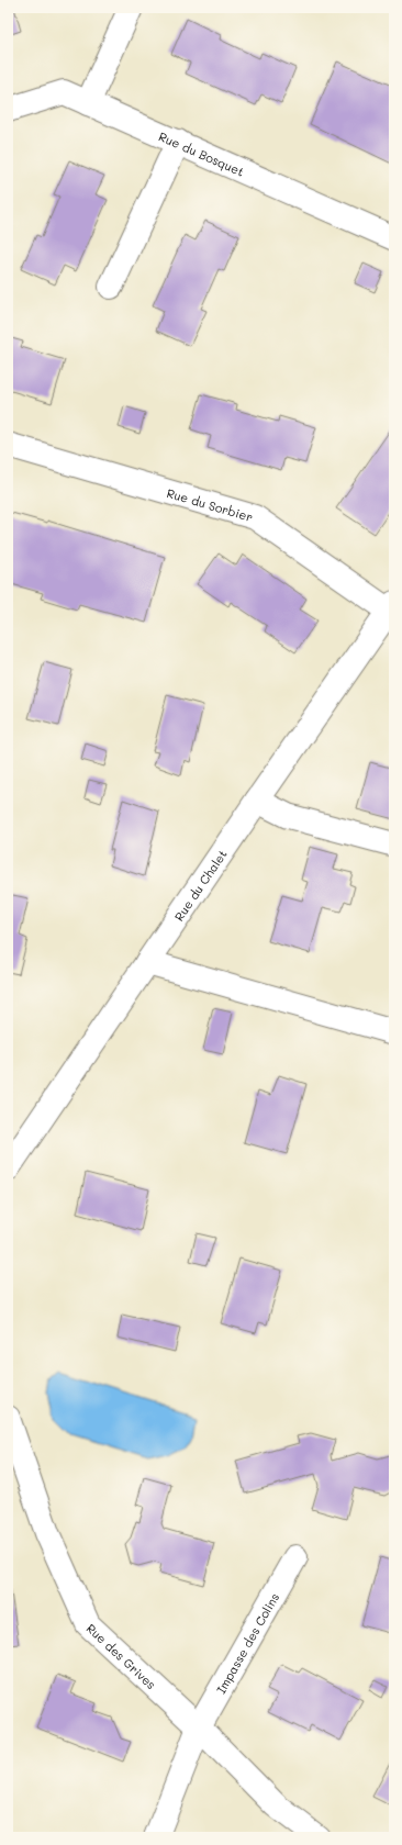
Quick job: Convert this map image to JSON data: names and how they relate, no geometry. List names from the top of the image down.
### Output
{
  "streets": {
    "street": [
      "Rue du Bosquet",
      "Rue du Sorbier",
      "Rue du Chalet",
      "Impasse des Colins",
      "Rue des Grives"
    ]
  },
  "crossings": [
    ["Rue du Sorbier", "Rue du Chalet"],
    ["Impasse des Colins", "Rue des Grives"]
  ]
}
